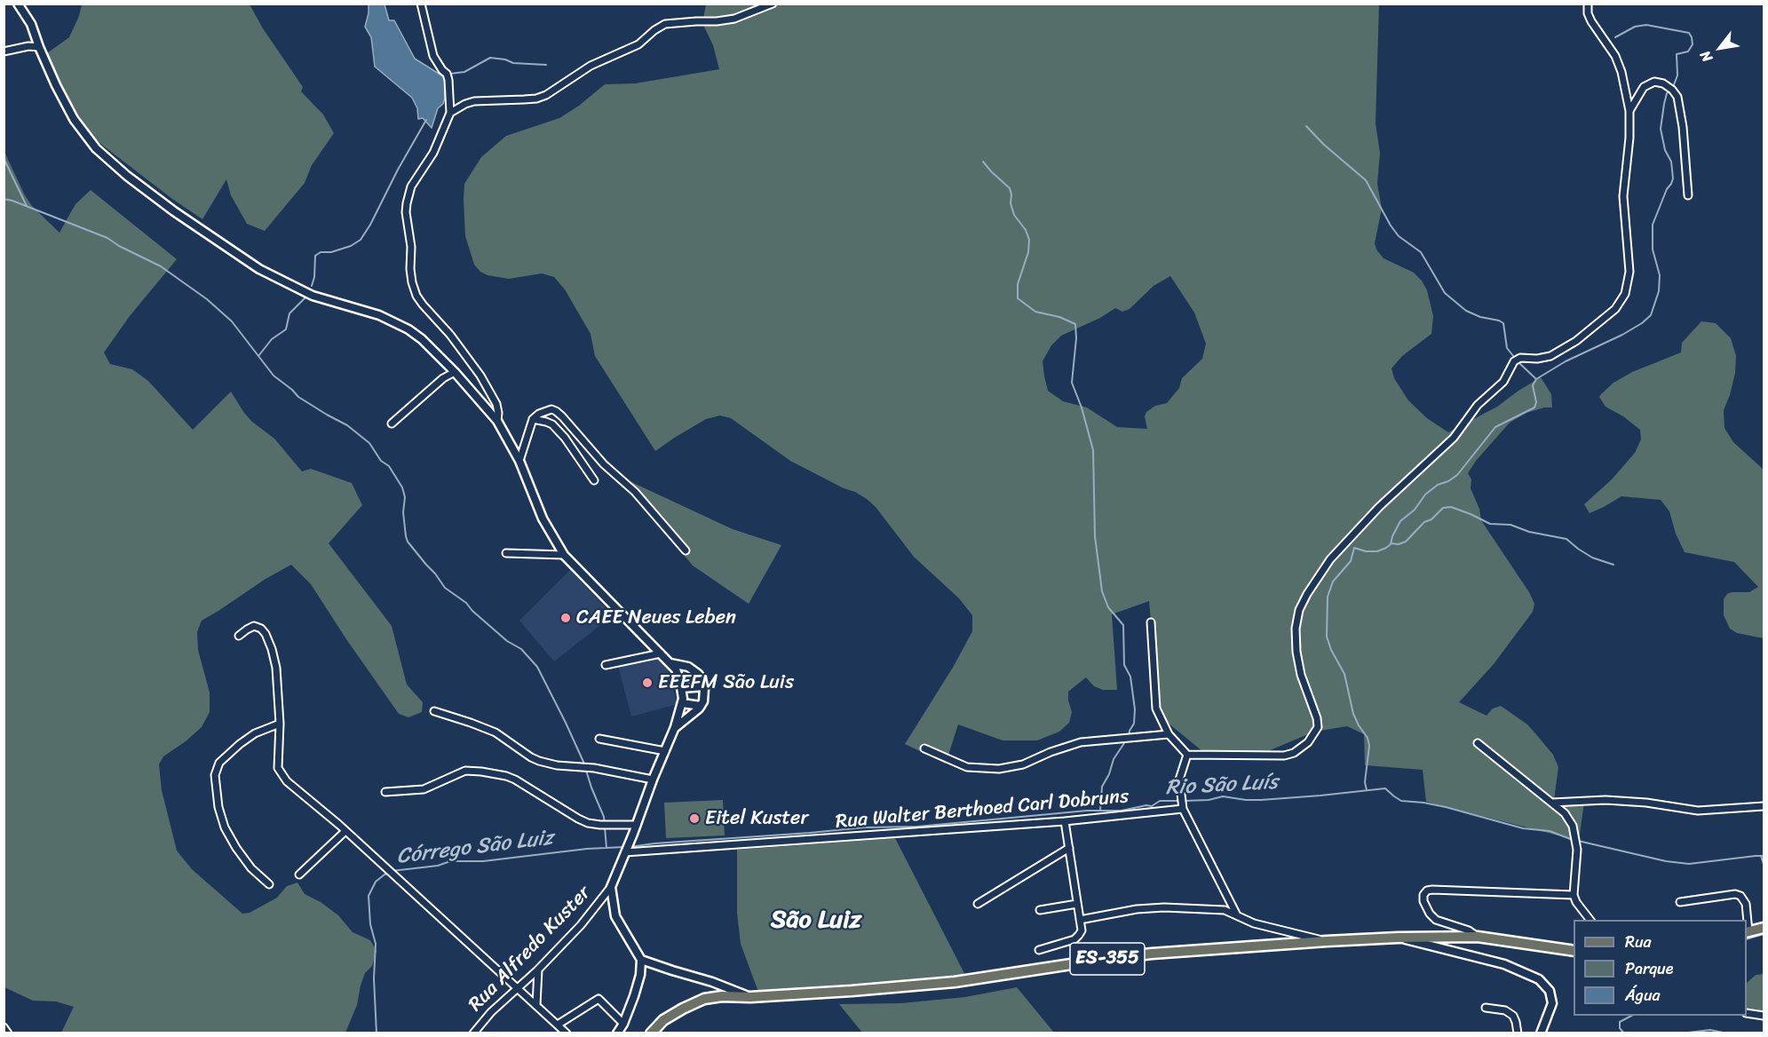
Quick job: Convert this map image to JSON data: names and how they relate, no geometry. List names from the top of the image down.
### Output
{
  "streets": {
    "main road": ["ES-355"],
    "street": ["Rua Walter Berthoed Carl Dobruns", "Rua Alfredo Kuster"]
  },
  "districts": ["São Luiz"],
  "water": ["Rio São Luís", "Córrego São Luiz"],
  "places": ["CAEE Neues Leben", "EEEFM São Luis", "Eitel Kuster"],
  "legend": ["Rua", "Parque", "Água"],
  "north": "bottom left"
}
